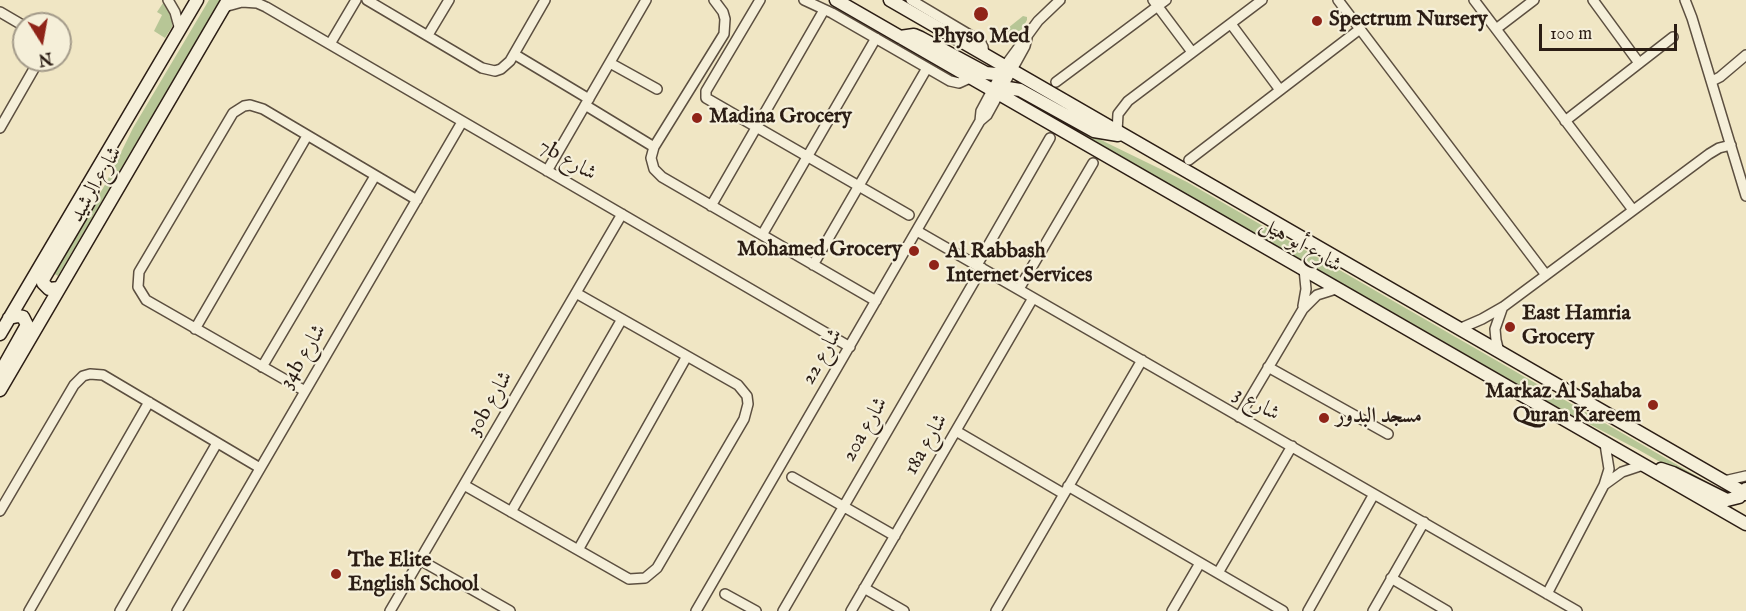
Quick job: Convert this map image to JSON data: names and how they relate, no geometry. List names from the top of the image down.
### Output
{
  "streets": {
    "main road": ["شارع الرشيد", "شارع أبو هيل"],
    "street": [
      "7b شارع",
      "34b شارع",
      "شارع 22",
      "30b شارع",
      "شارع 3",
      "20a شارع",
      "18a شارع"
    ]
  },
  "crossings": [
    ["7b شارع", "شارع الرشيد"],
    ["7b شارع", "34b شارع"],
    ["7b شارع", "شارع 22"],
    ["7b شارع", "30b شارع"],
    ["شارع أبو هيل", "شارع 22"],
    ["شارع 22", "شارع 3"],
    ["شارع 3", "20a شارع"],
    ["شارع 3", "18a شارع"]
  ],
  "places": [
    "Physo Med",
    "Spectrum Nursery",
    "Madina Grocery",
    "Mohamed Grocery",
    "Al Rabbash Internet Services",
    "East Hamria Grocery",
    "Markaz Al Sahaba Quran Kareem",
    "مسجد البدور",
    "The Elite English School"
  ],
  "scale_bar": "100 m",
  "north": "bottom"
}
